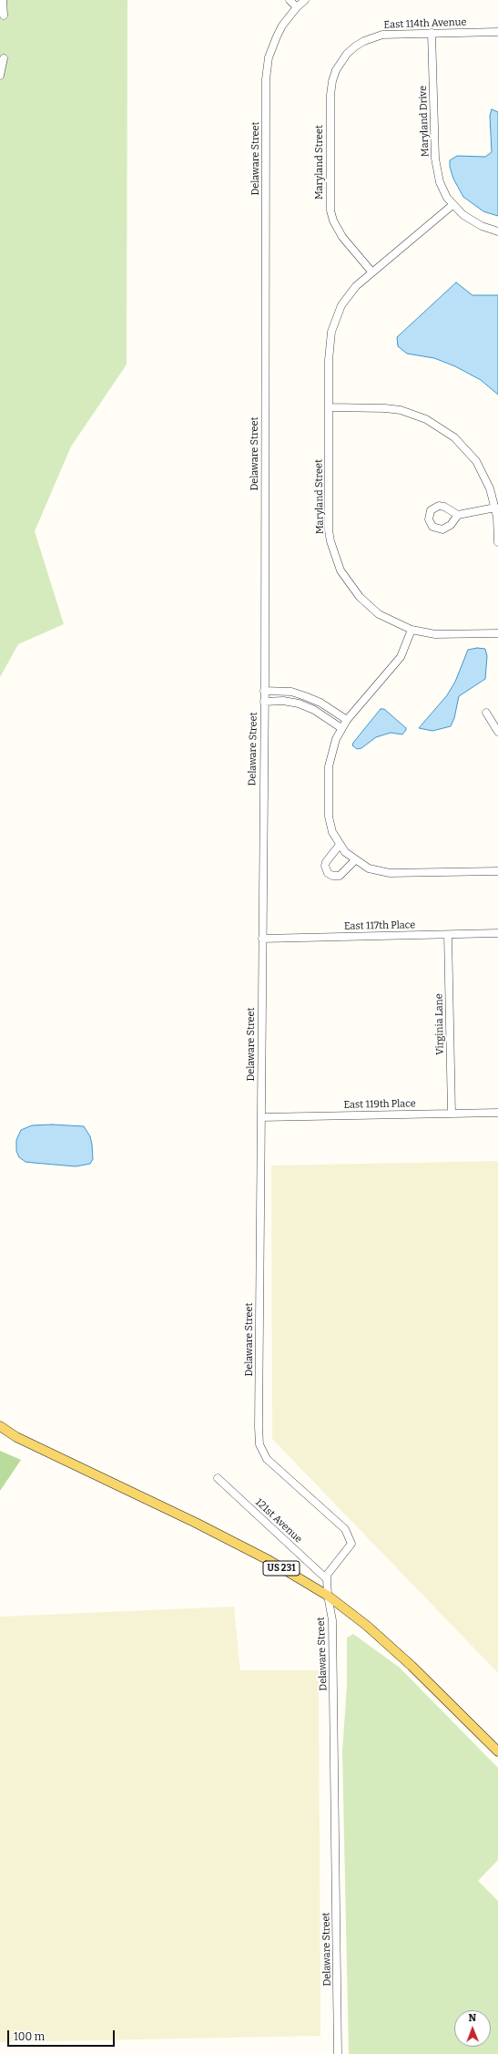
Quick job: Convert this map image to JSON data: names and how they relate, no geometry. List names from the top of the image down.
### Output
{
  "streets": {
    "main road": ["US 231"],
    "street": [
      "East 114th Avenue",
      "Maryland Drive",
      "Delaware Street",
      "Maryland Street",
      "East 117th Place",
      "Virginia Lane",
      "East 119th Place",
      "121st Avenue"
    ]
  },
  "crossings": [
    ["East 114th Avenue", "Maryland Drive"],
    ["East 114th Avenue", "Maryland Street"],
    ["Maryland Drive", "Maryland Street"],
    ["Delaware Street", "East 117th Place"],
    ["Delaware Street", "East 119th Place"],
    ["Delaware Street", "121st Avenue"],
    ["Delaware Street", "US 231"],
    ["East 117th Place", "Virginia Lane"],
    ["Virginia Lane", "East 119th Place"]
  ],
  "scale_bar": "100 m",
  "north": "top"
}
